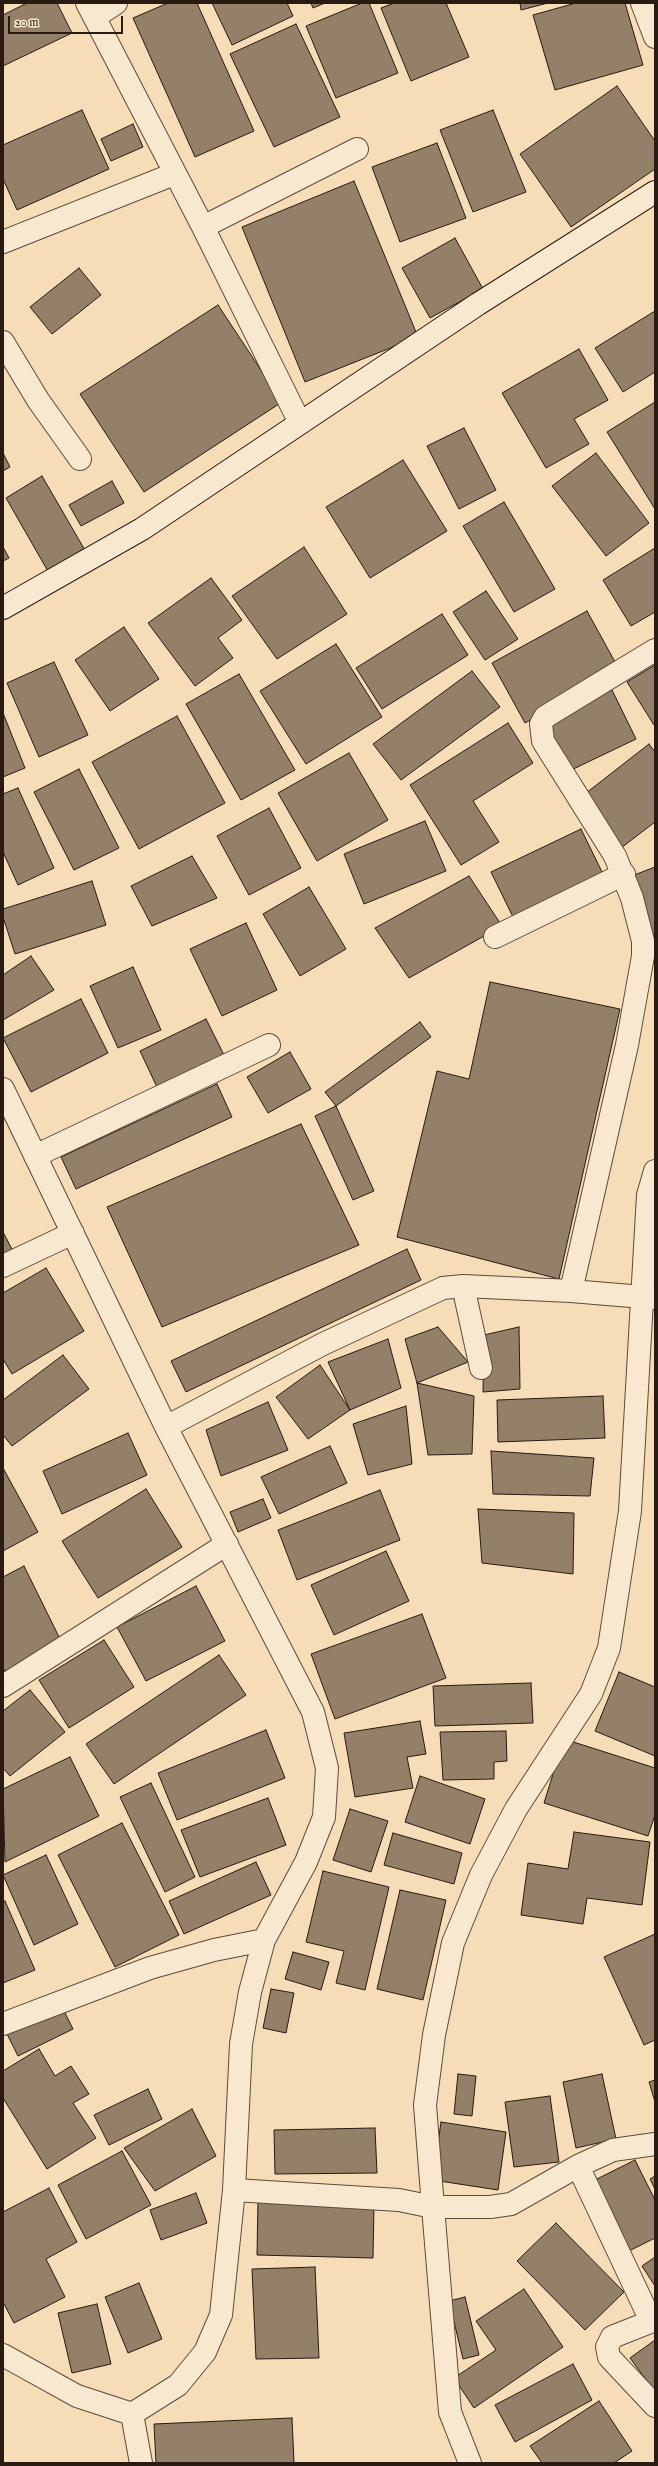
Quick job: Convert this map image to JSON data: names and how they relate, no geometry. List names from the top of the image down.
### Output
{
  "scale_bar": "20 m"
}
